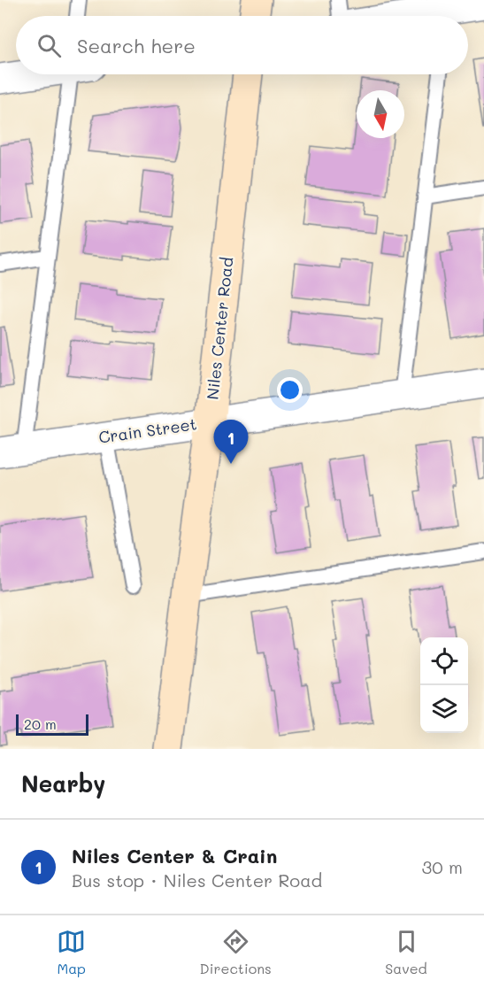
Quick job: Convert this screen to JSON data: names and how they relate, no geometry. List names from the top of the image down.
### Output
{
  "streets": {
    "main road": ["Niles Center Road"],
    "street": ["Crain Street"]
  },
  "crossings": [
    ["Niles Center Road", "Crain Street"]
  ],
  "scale_bar": "20 m",
  "north": "bottom",
  "page": {
    "search": "Search here",
    "pins": "1",
    "scale": "20 m",
    "heading": "Nearby",
    "list": [
      {
        "mark": "1",
        "name": "Niles Center & Crain",
        "note": "Bus stop · Niles Center Road",
        "value": "30 m"
      }
    ],
    "nav": ["Map", "Directions", "Saved"]
  }
}
